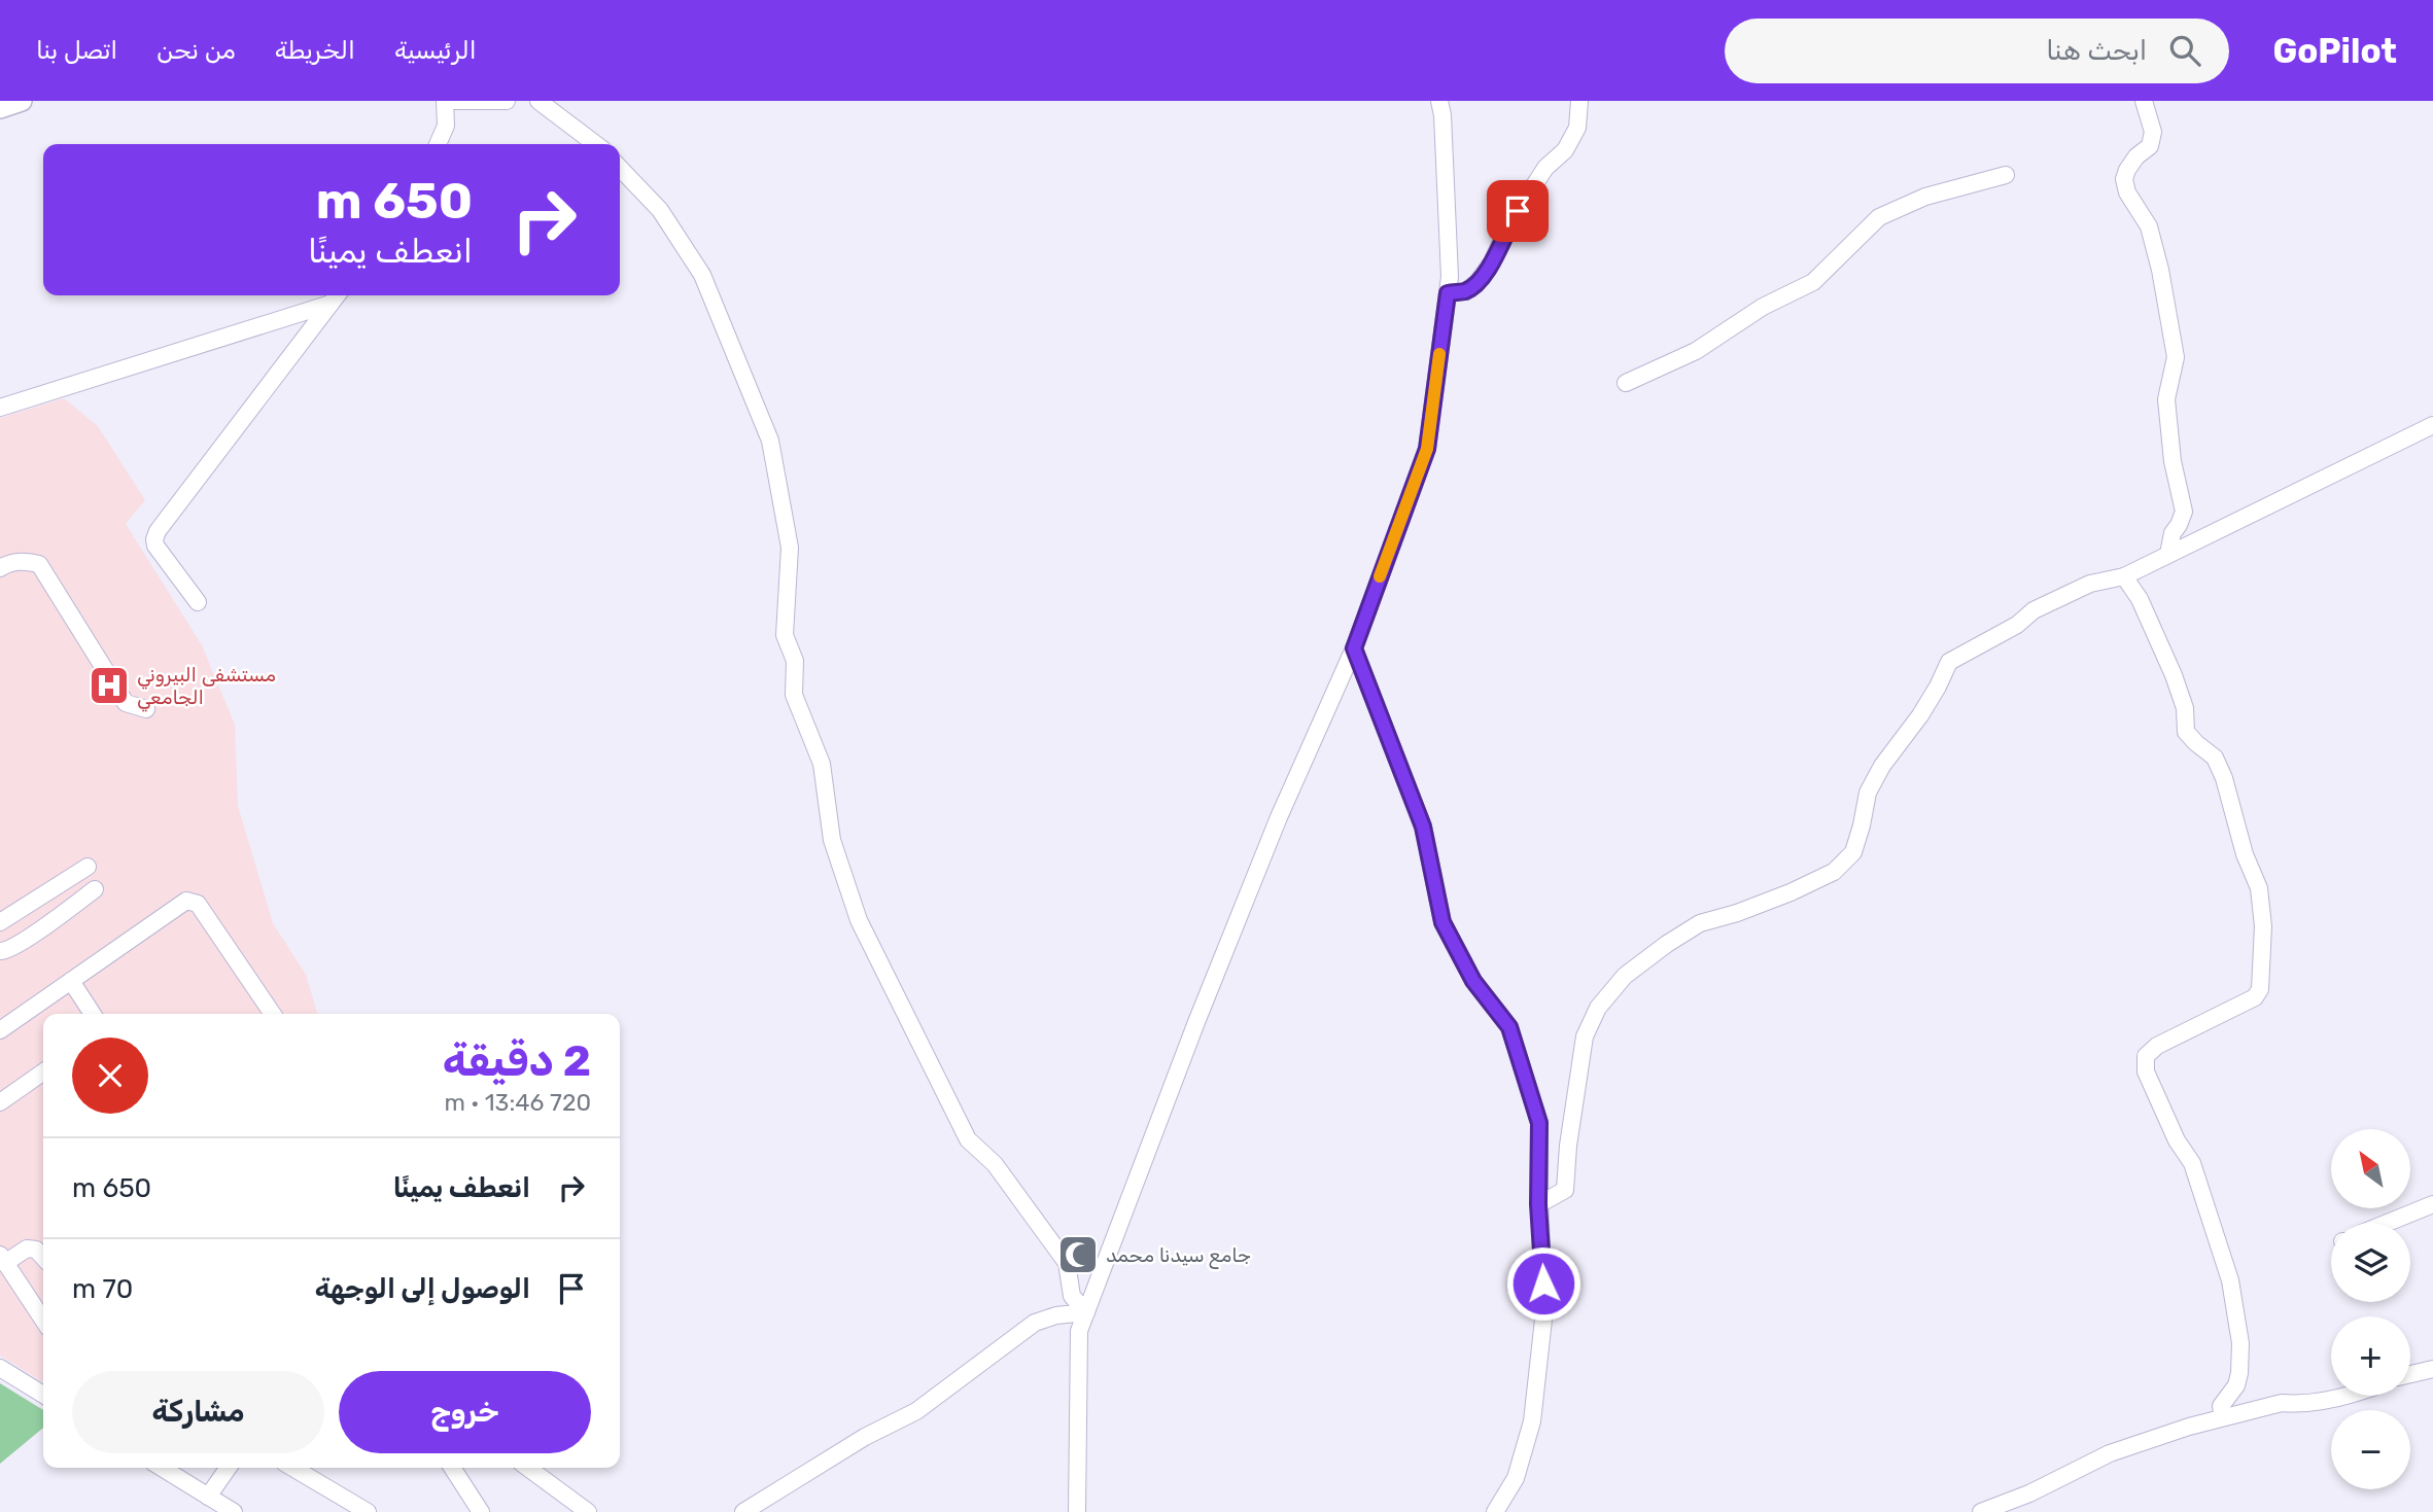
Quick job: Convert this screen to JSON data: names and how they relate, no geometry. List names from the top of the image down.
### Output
{
  "places": {
    "hospital": ["مستشفى البيروني الجامعي"],
    "mosque": ["جامع سيدنا محمد"]
  },
  "north": "top left",
  "page": {
    "header": "GoPilot",
    "search": "ابحث هنا",
    "nav": [
      "الرئيسية",
      "الخريطة",
      "من نحن",
      "اتصل بنا"
    ],
    "turn": ["650 m", "انعطف يمينًا"],
    "heading": ["2 دقيقة", "720 m · 13:46"],
    "map_buttons": ["+", "−"],
    "list": [
      {
        "name": "انعطف يمينًا",
        "value": "650 m"
      },
      {
        "name": "الوصول إلى الوجهة",
        "value": "70 m"
      }
    ],
    "buttons": ["خروج", "مشاركة"]
  }
}
